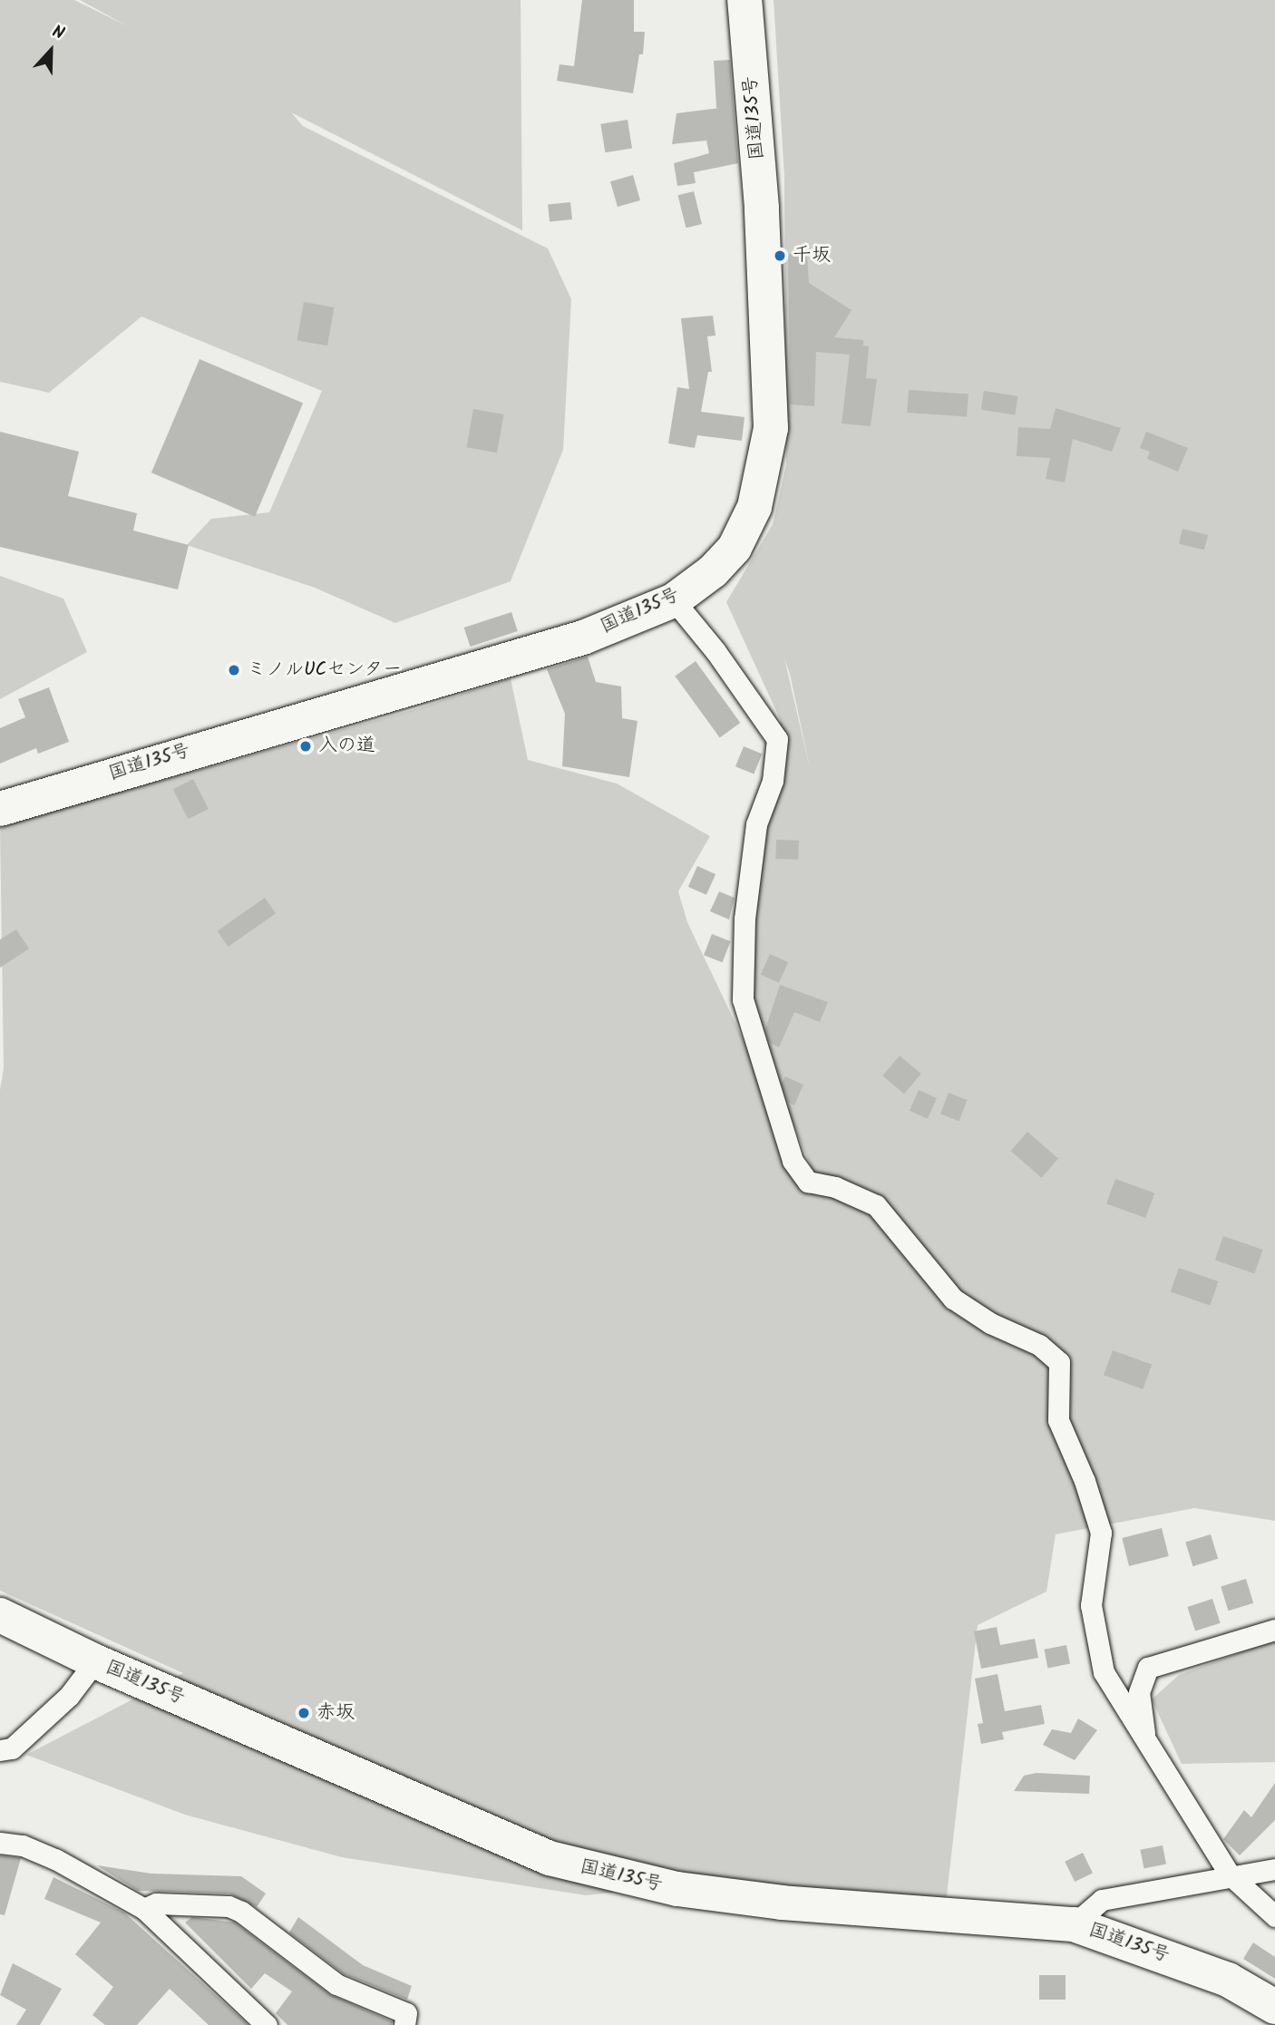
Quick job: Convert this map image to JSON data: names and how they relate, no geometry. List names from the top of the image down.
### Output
{
  "streets": {
    "highway": ["国道135号"]
  },
  "places": [
    "千坂",
    "ミノルUCセンター",
    "入の道",
    "赤坂"
  ],
  "north": "top"
}
